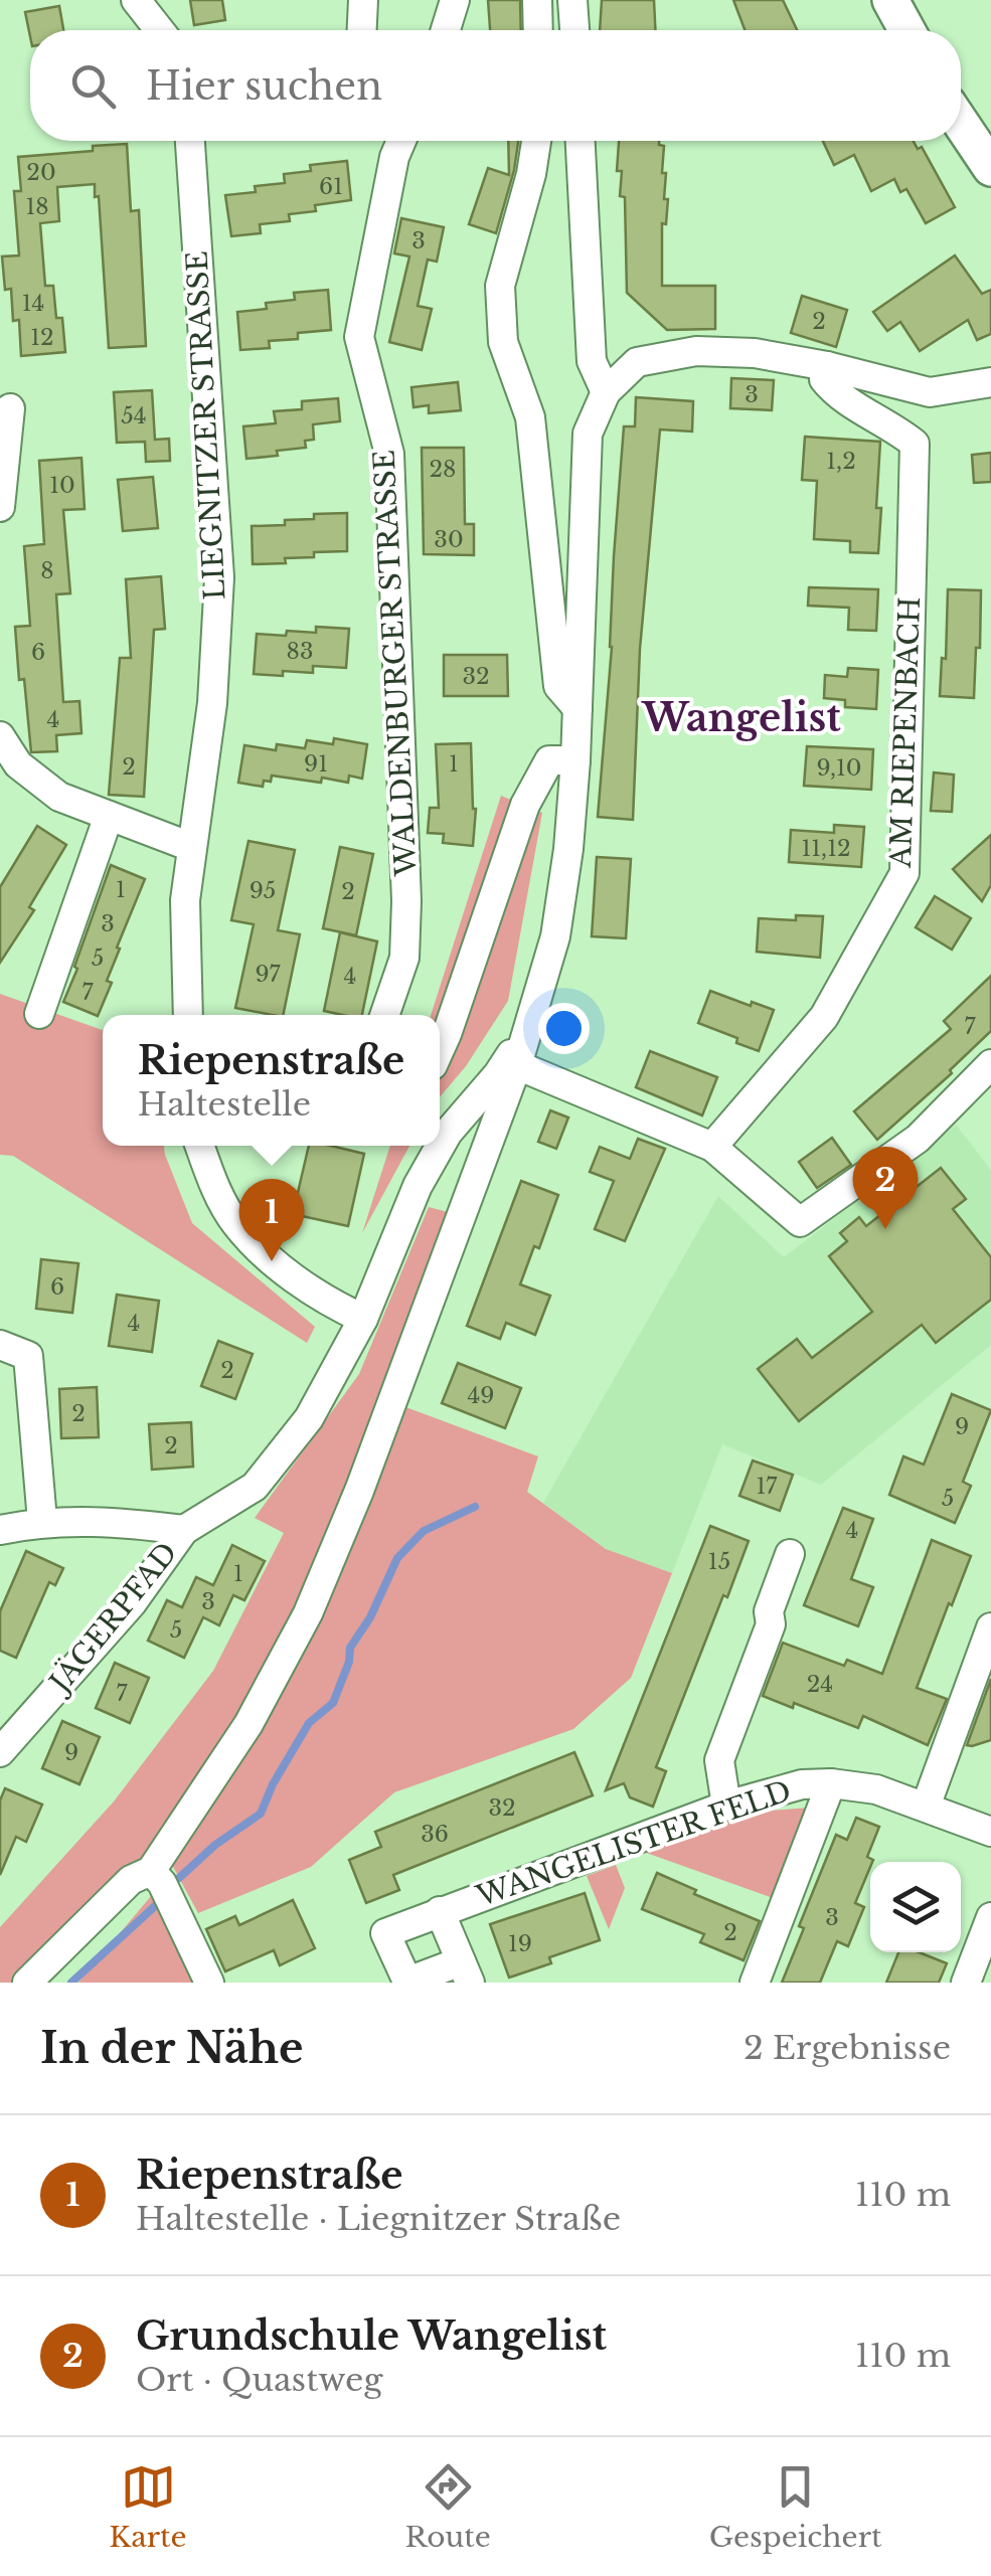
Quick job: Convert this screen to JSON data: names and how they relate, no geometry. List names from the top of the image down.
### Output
{
  "streets": {
    "street": [
      "LIEGNITZER STRASSE",
      "WALDENBURGER STRASSE",
      "AM RIEPENBACH",
      "JÄGERPFAD",
      "WANGELISTER FELD"
    ]
  },
  "districts": ["Wangelist"],
  "house_numbers": [
    "20",
    "61",
    "18",
    "3",
    "14",
    "2",
    "12",
    "3",
    "54",
    "1,2",
    "28",
    "10",
    "30",
    "8",
    "83",
    "6",
    "32",
    "4",
    "91",
    "1",
    "2",
    "9,10",
    "11,12",
    "1",
    "95",
    "2",
    "3",
    "5",
    "97",
    "4",
    "7",
    "7",
    "6",
    "4",
    "2",
    "49",
    "2",
    "9",
    "2",
    "17",
    "5",
    "4",
    "15",
    "1",
    "3",
    "5",
    "24",
    "7",
    "9",
    "32",
    "36",
    "3",
    "2",
    "19"
  ],
  "page": {
    "search": "Hier suchen",
    "popup": ["Riepenstraße", "Haltestelle"],
    "pins": ["2", "1"],
    "heading": ["In der Nähe", "2 Ergebnisse"],
    "list": [
      {
        "mark": "1",
        "name": "Riepenstraße",
        "note": "Haltestelle · Liegnitzer Straße",
        "value": "110 m"
      },
      {
        "mark": "2",
        "name": "Grundschule Wangelist",
        "note": "Ort · Quastweg",
        "value": "110 m"
      }
    ],
    "nav": ["Karte", "Route", "Gespeichert"]
  }
}
